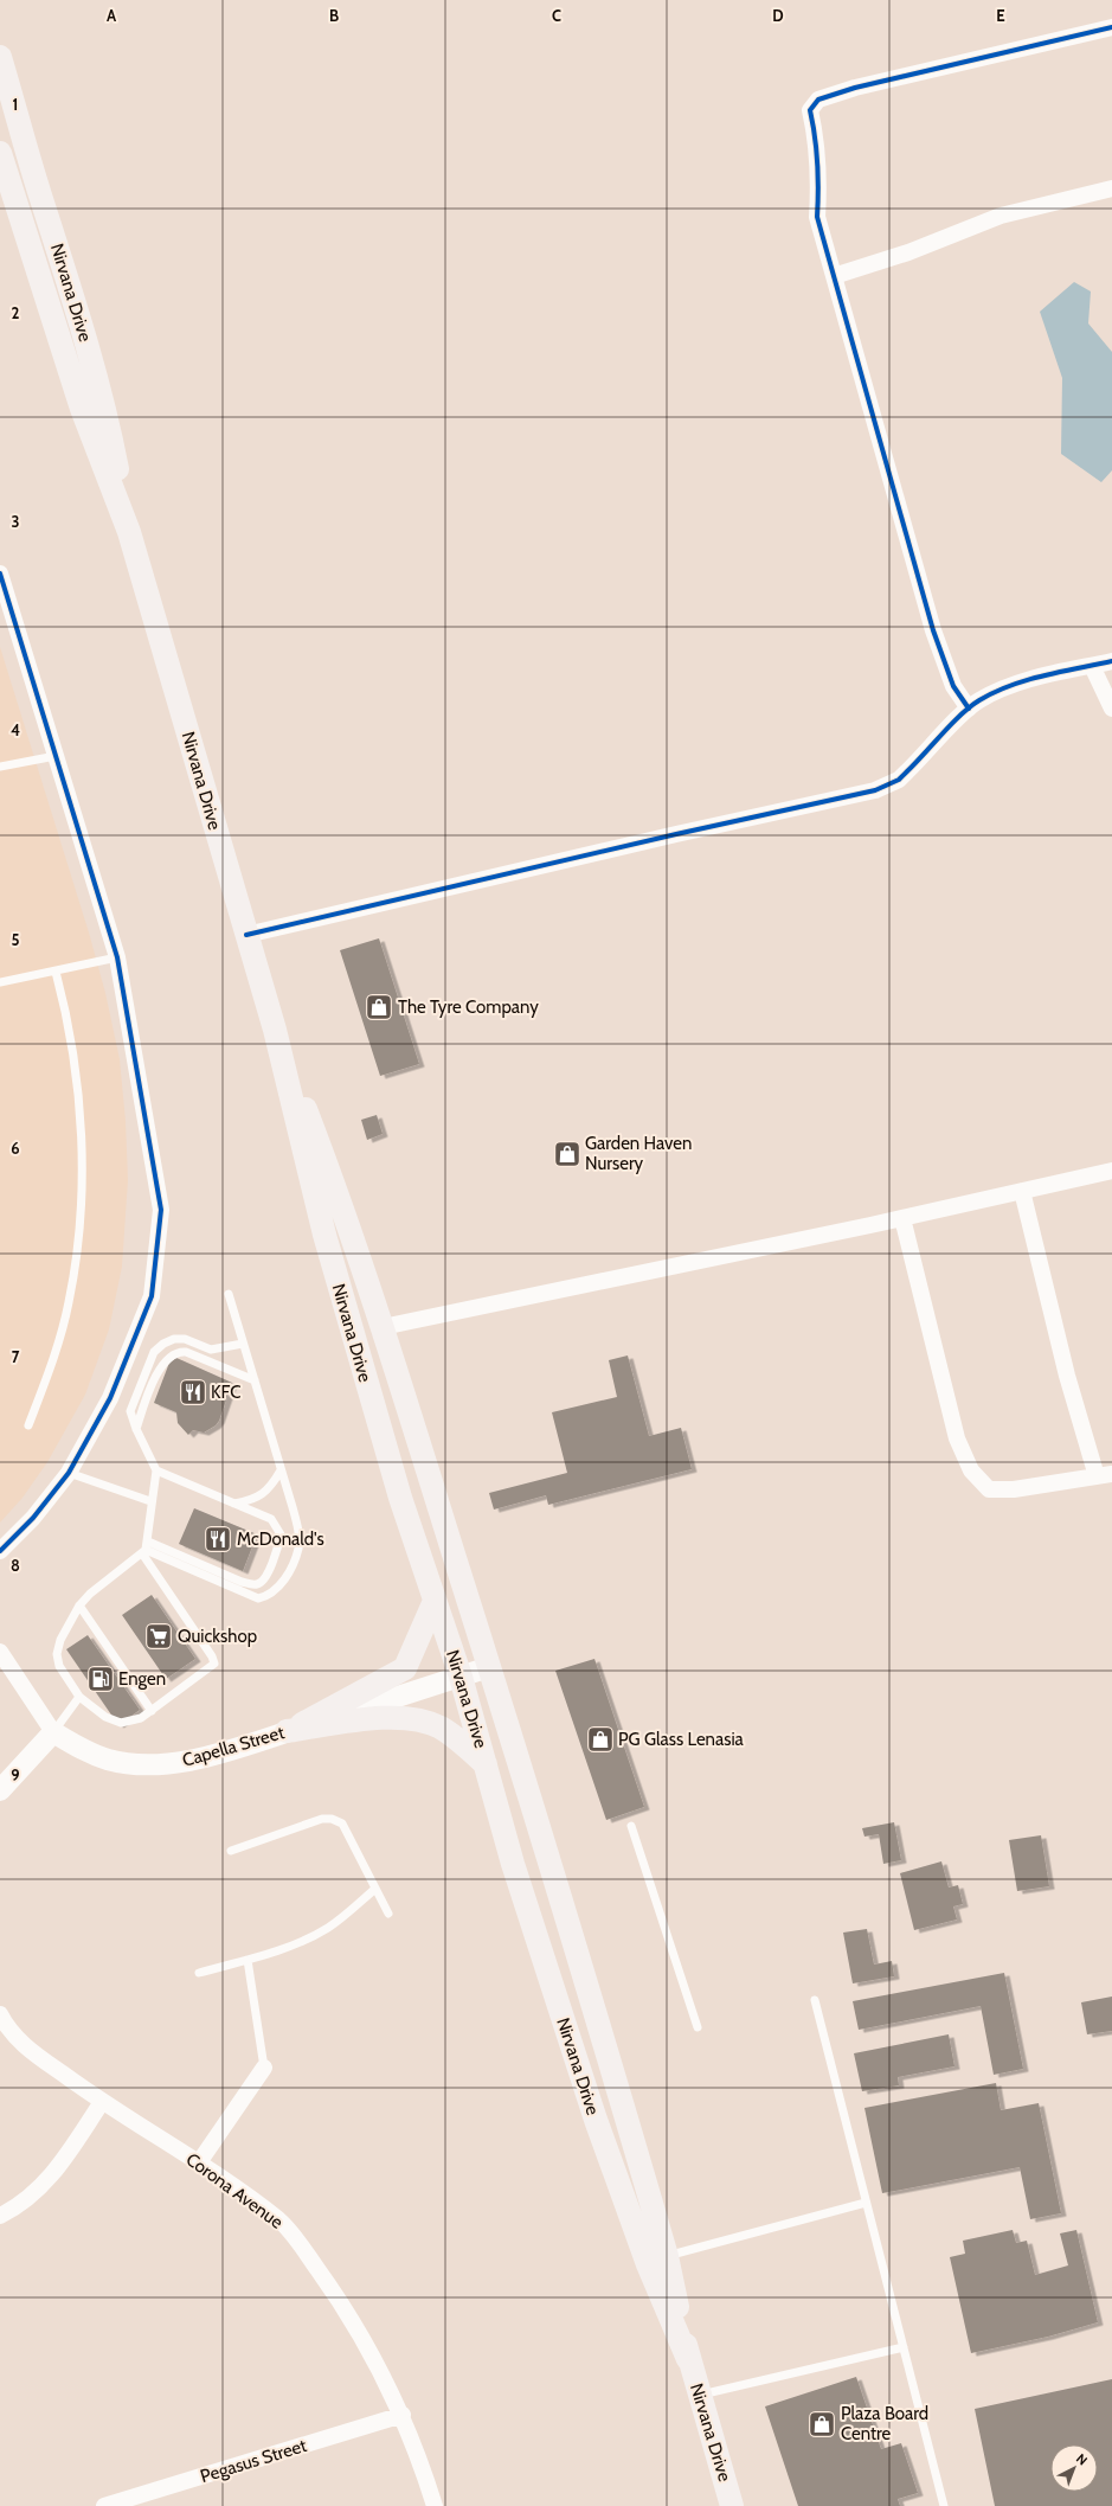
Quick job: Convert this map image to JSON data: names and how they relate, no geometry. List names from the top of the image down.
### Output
{
  "streets": {
    "main road": ["Nirvana Drive"],
    "street": ["Capella Street", "Corona Avenue", "Pegasus Street"]
  },
  "crossings": [
    ["Nirvana Drive", "Capella Street"],
    ["Corona Avenue", "Pegasus Street"]
  ],
  "places": {
    "shop": [
      "The Tyre Company",
      "Garden Haven Nursery",
      "PG Glass Lenasia",
      "Plaza Board Centre"
    ],
    "restaurant": ["KFC", "McDonald's"],
    "supermarket": ["Quickshop"],
    "fuel station": ["Engen"]
  },
  "north": "top right",
  "grid": {
    "columns": [
      "A",
      "B",
      "C",
      "D",
      "E"
    ],
    "rows": [
      "1",
      "2",
      "3",
      "4",
      "5",
      "6",
      "7",
      "8",
      "9"
    ]
  }
}
